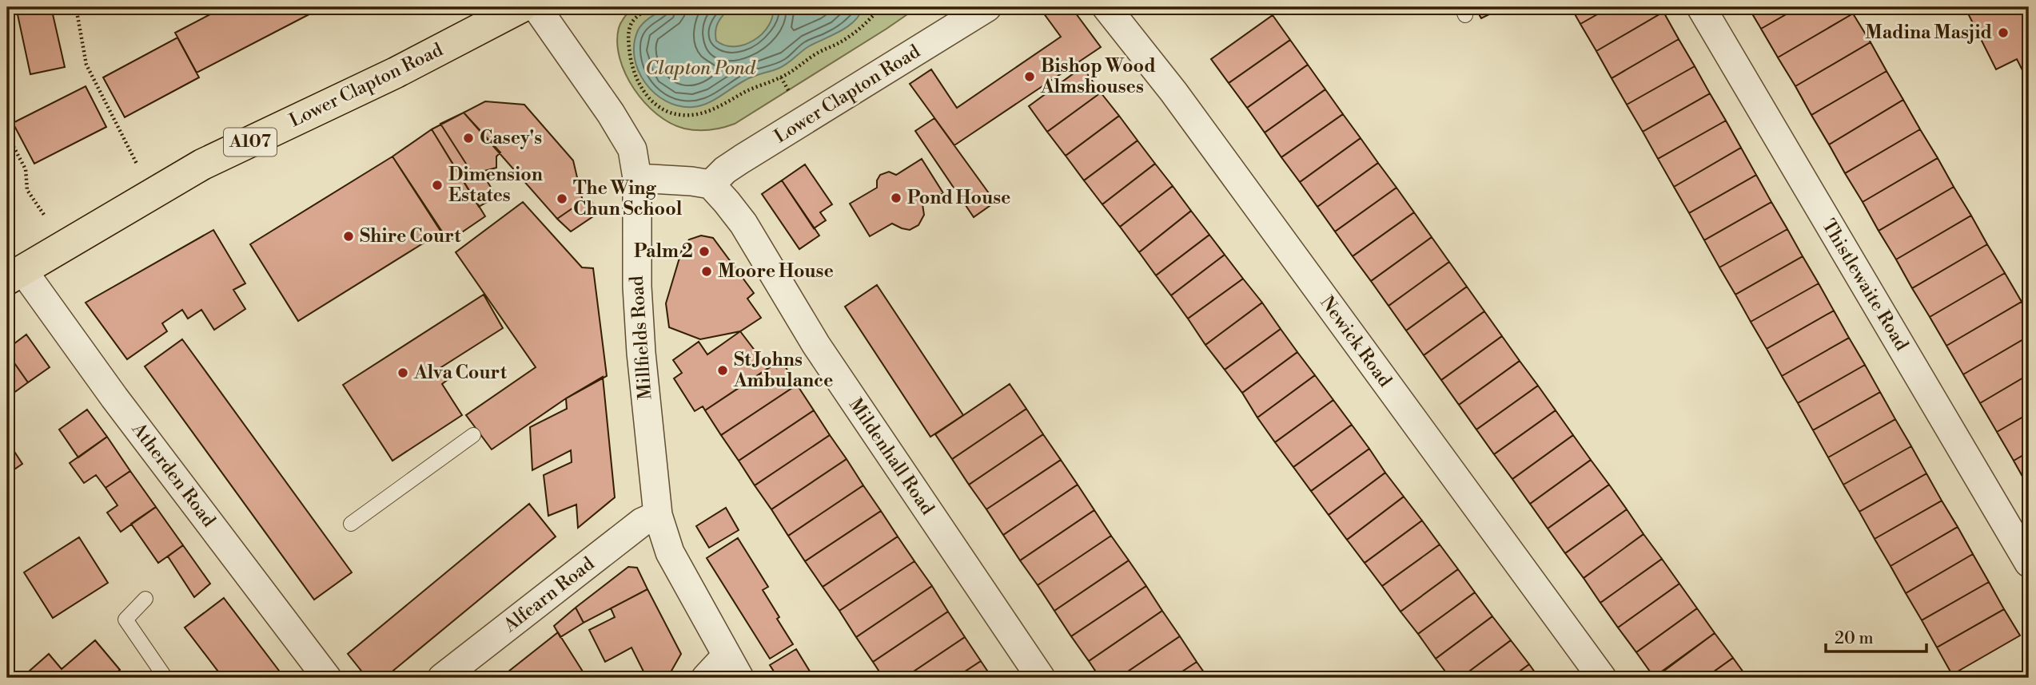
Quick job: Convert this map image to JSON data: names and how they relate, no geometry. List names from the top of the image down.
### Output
{
  "streets": {
    "highway": ["Lower Clapton Road", "A107"],
    "street": [
      "Thistlewaite Road",
      "Millfields Road",
      "Newick Road",
      "Mildenhall Road",
      "Atherden Road",
      "Alfearn Road"
    ]
  },
  "crossings": [
    ["Lower Clapton Road", "Mildenhall Road"],
    ["Lower Clapton Road", "Atherden Road"],
    ["Millfields Road", "Alfearn Road"]
  ],
  "parks": ["Clapton Pond"],
  "places": [
    "Madina Masjid",
    "Bishop Wood Almshouses",
    "Casey's",
    "Dimension Estates",
    "Pond House",
    "The Wing Chun School",
    "Shire Court",
    "Palm 2",
    "Moore House",
    "St Johns Ambulance",
    "Alva Court"
  ],
  "scale_bar": "20 m"
}
